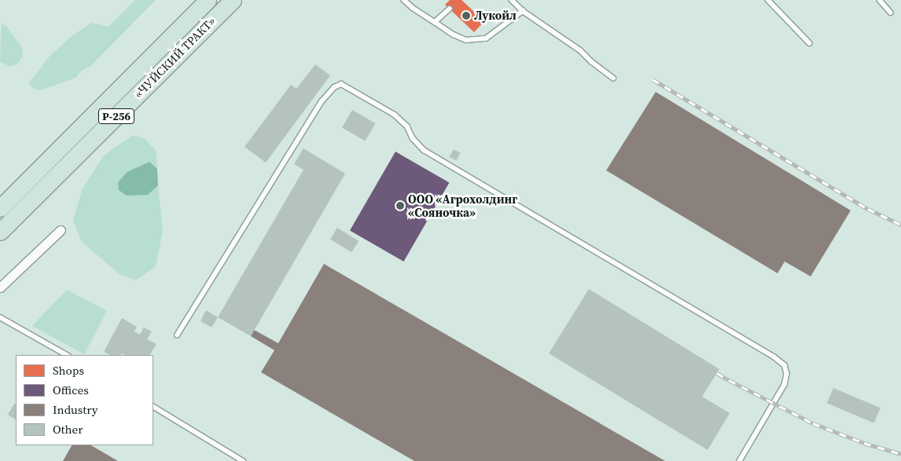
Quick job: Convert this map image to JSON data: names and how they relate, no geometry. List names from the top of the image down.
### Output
{
  "streets": {
    "highway": ["«ЧУЙСКИЙ ТРАКТ»", "Р-256"]
  },
  "places": ["Лукойл", "ООО «Агрохолдинг «Сояночка»"],
  "legend": [
    "Shops",
    "Offices",
    "Industry",
    "Other"
  ]
}
